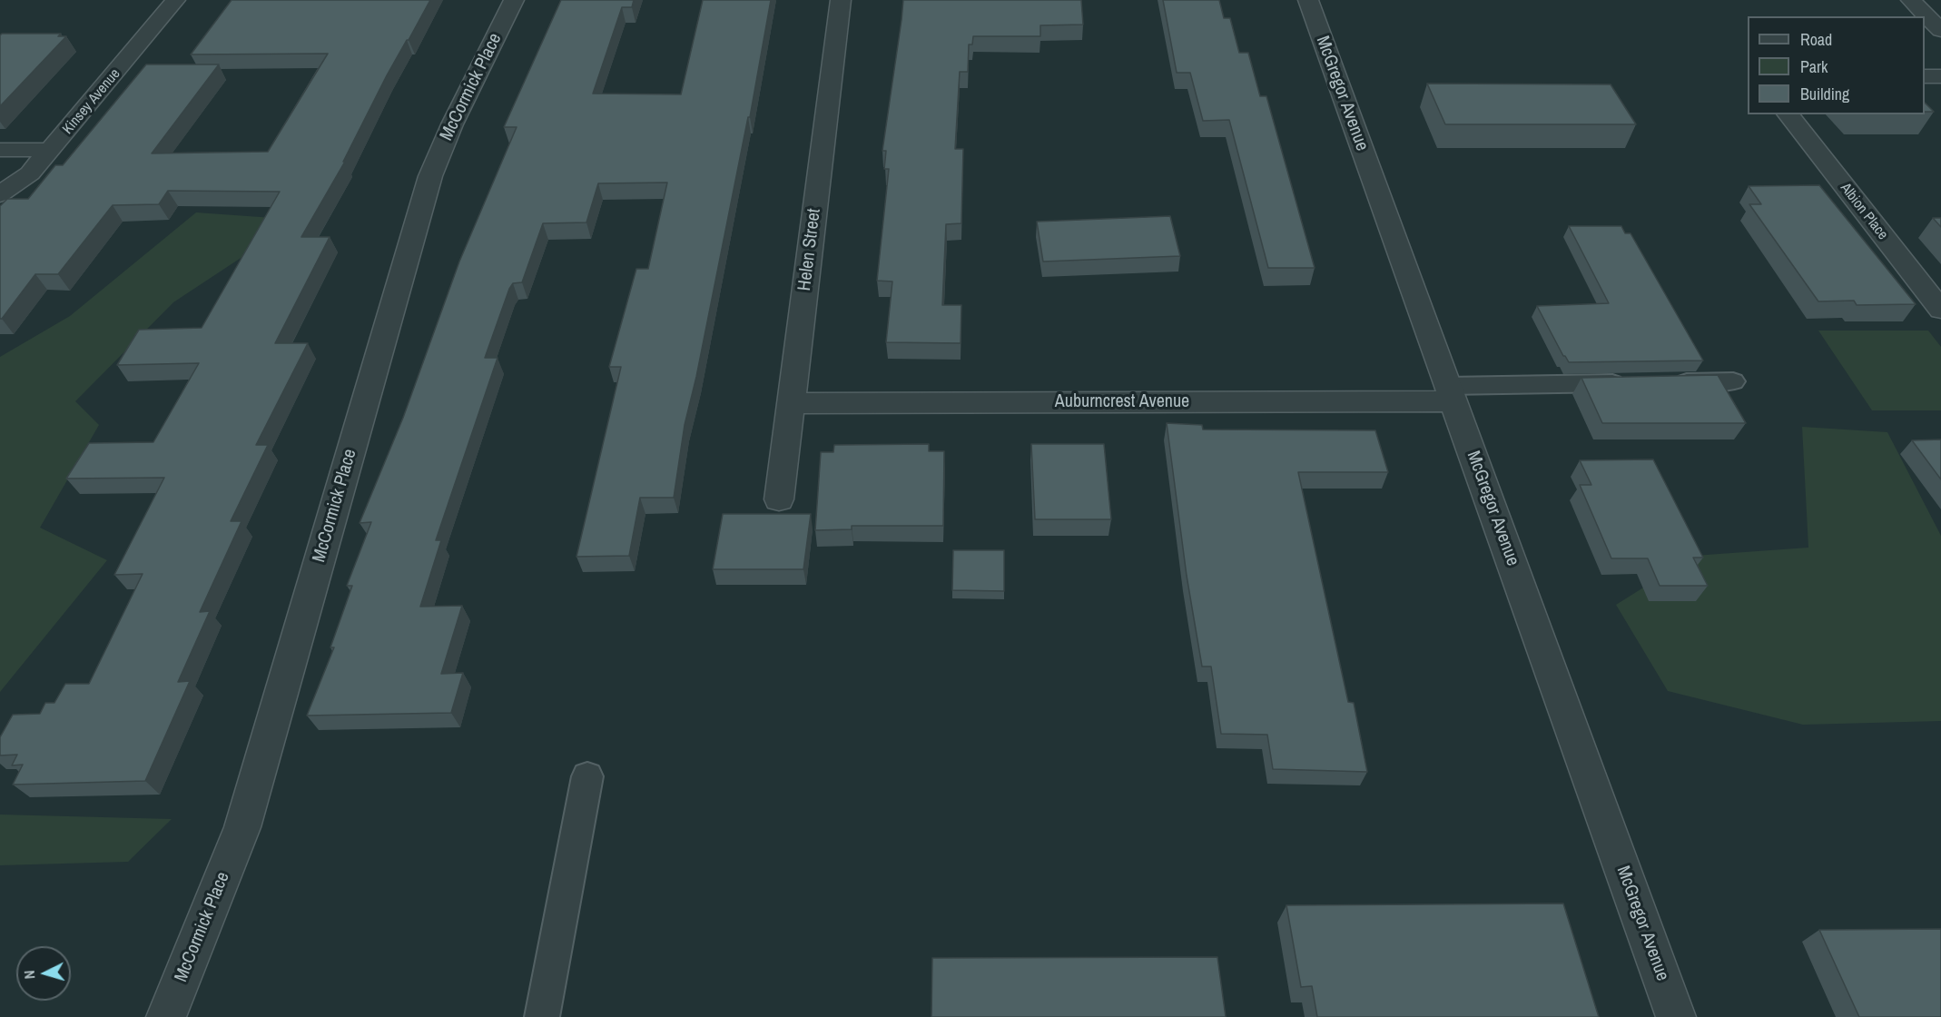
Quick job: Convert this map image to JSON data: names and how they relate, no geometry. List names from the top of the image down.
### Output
{
  "streets": {
    "street": [
      "McCormick Place",
      "McGregor Avenue",
      "Kinsey Avenue",
      "Albion Place",
      "Helen Street",
      "Auburncrest Avenue"
    ]
  },
  "crossings": [
    ["McGregor Avenue", "Auburncrest Avenue"],
    ["Helen Street", "Auburncrest Avenue"]
  ],
  "legend": ["Road", "Park", "Building"],
  "north": "left"
}
